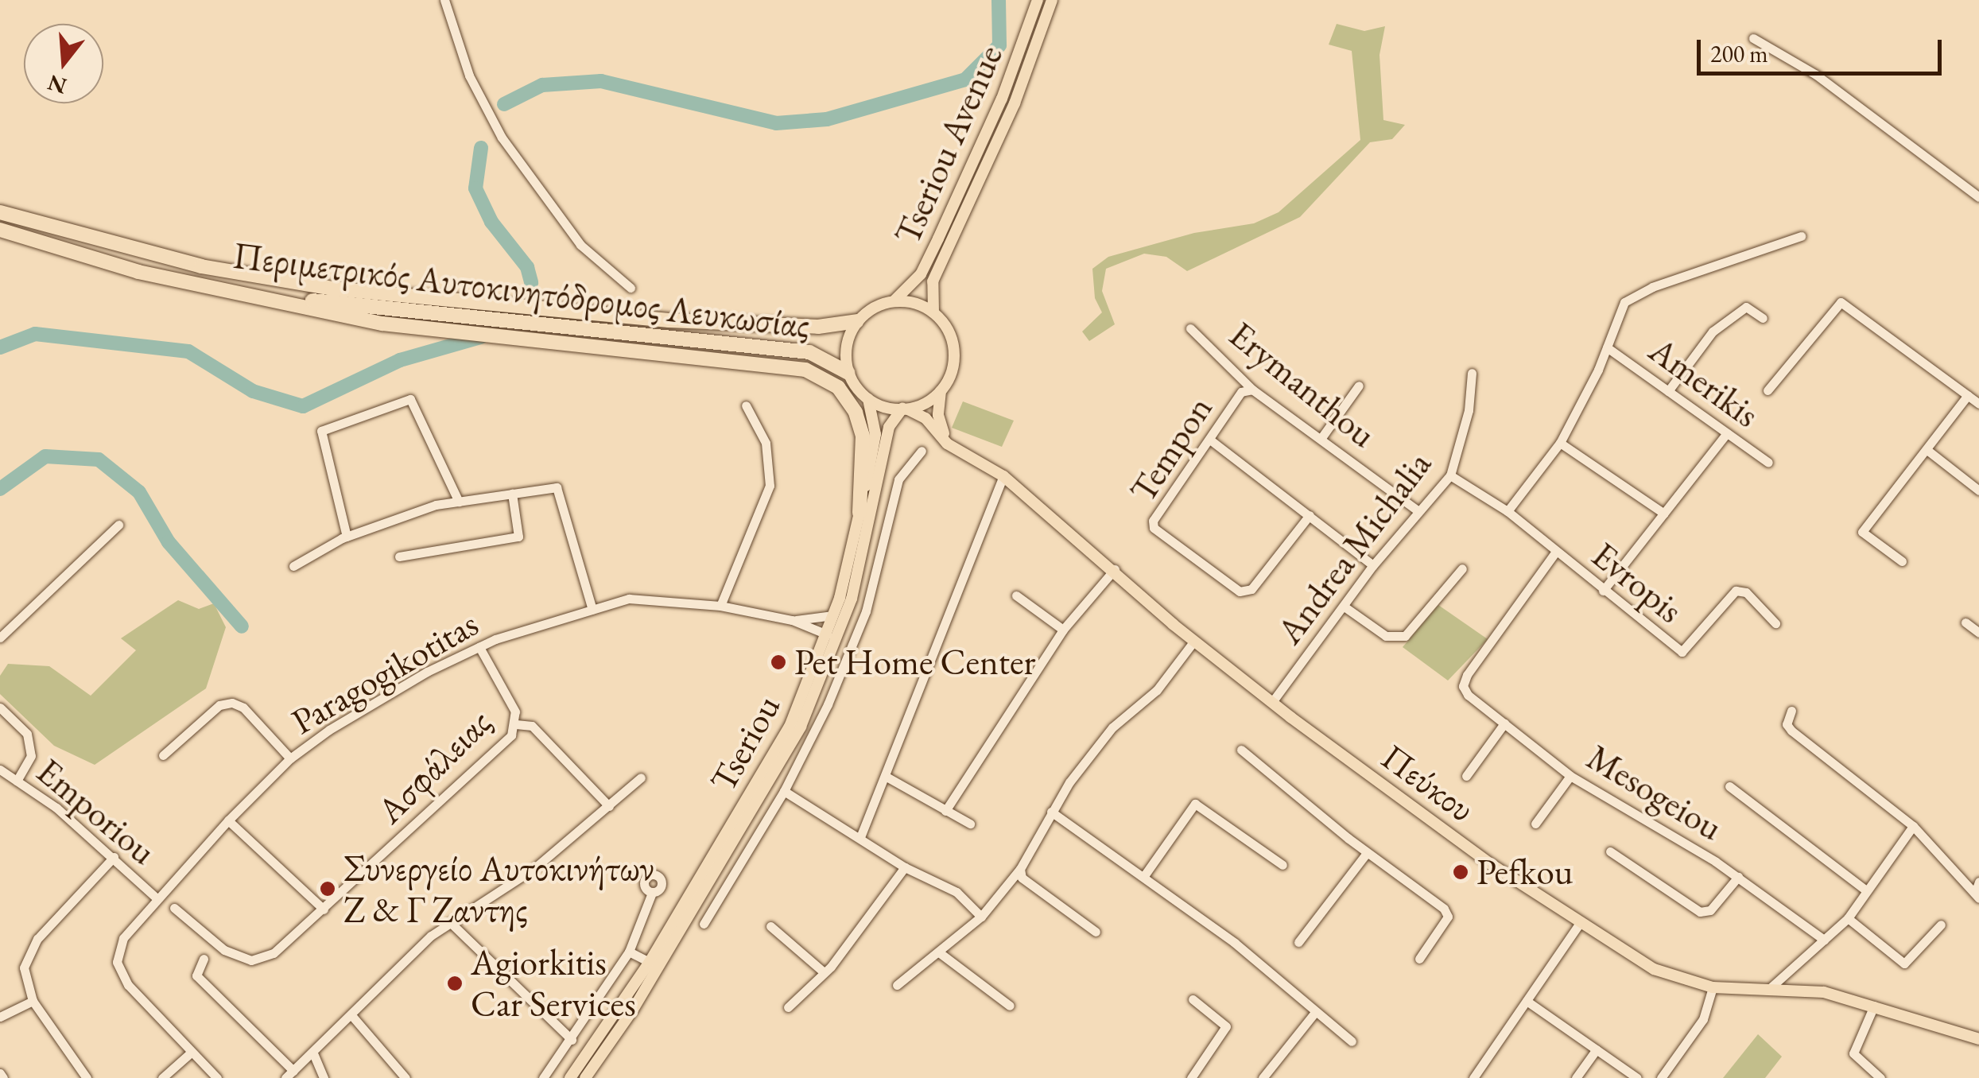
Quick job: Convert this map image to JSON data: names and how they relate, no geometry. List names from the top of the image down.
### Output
{
  "streets": {
    "highway": ["Περιμετρικός Αυτοκινητόδρομος Λευκωσίας"],
    "main road": ["Tseriou Avenue", "Tseriou", "Πεύκου"],
    "street": [
      "Amerikis",
      "Erymanthou",
      "Tempon",
      "Andrea Michalia",
      "Evropis",
      "Paragogikotitas",
      "Ασφάλειας",
      "Mesogeiou",
      "Emporiou"
    ]
  },
  "crossings": [
    ["Tseriou Avenue", "Περιμετρικός Αυτοκινητόδρομος Λευκωσίας"],
    ["Tseriou Avenue", "Tseriou"],
    ["Tseriou Avenue", "Πεύκου"],
    ["Περιμετρικός Αυτοκινητόδρομος Λευκωσίας", "Tseriou"],
    ["Περιμετρικός Αυτοκινητόδρομος Λευκωσίας", "Πεύκου"],
    ["Erymanthou", "Tempon"],
    ["Erymanthou", "Andrea Michalia"],
    ["Andrea Michalia", "Evropis"],
    ["Andrea Michalia", "Πεύκου"],
    ["Evropis", "Mesogeiou"],
    ["Paragogikotitas", "Tseriou"],
    ["Paragogikotitas", "Ασφάλειας"],
    ["Paragogikotitas", "Emporiou"],
    ["Tseriou", "Πεύκου"]
  ],
  "places": [
    "Pet Home Center",
    "Pefkou",
    "Συνεργείο Αυτοκινήτων Ζ & Γ Ζαντης",
    "Agiorkitis Car Services"
  ],
  "scale_bar": "200 m",
  "north": "bottom"
}
